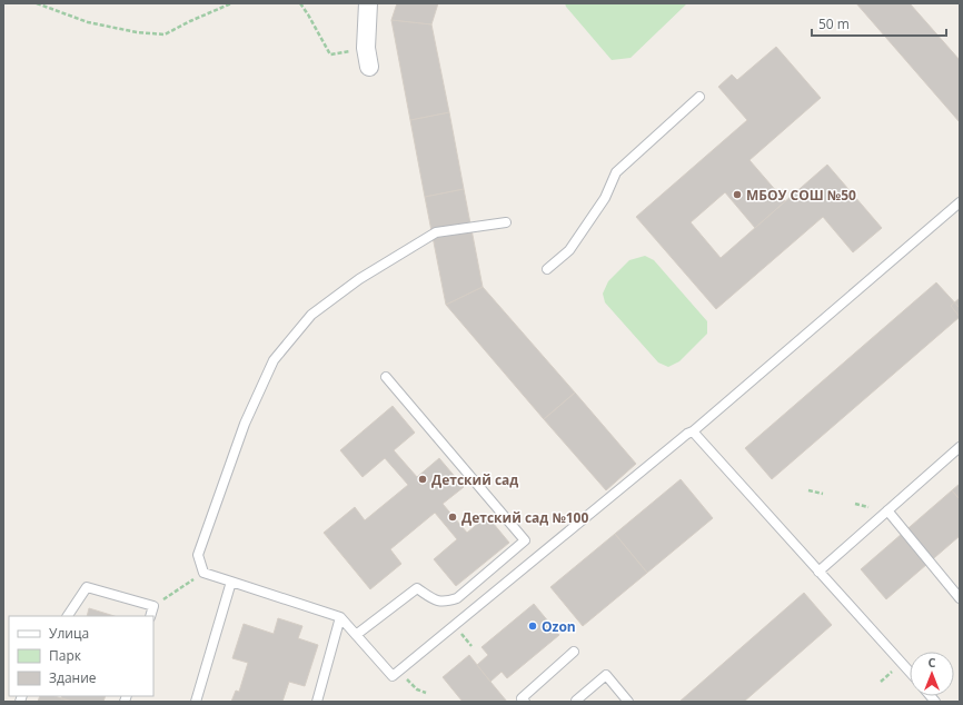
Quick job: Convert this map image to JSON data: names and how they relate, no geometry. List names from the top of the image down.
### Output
{
  "places": [
    "МБОУ СОШ №50",
    "Детский сад",
    "Детский сад №100",
    "Ozon"
  ],
  "legend": ["Улица", "Парк", "Здание"],
  "scale_bar": "50 m",
  "north": "top"
}
